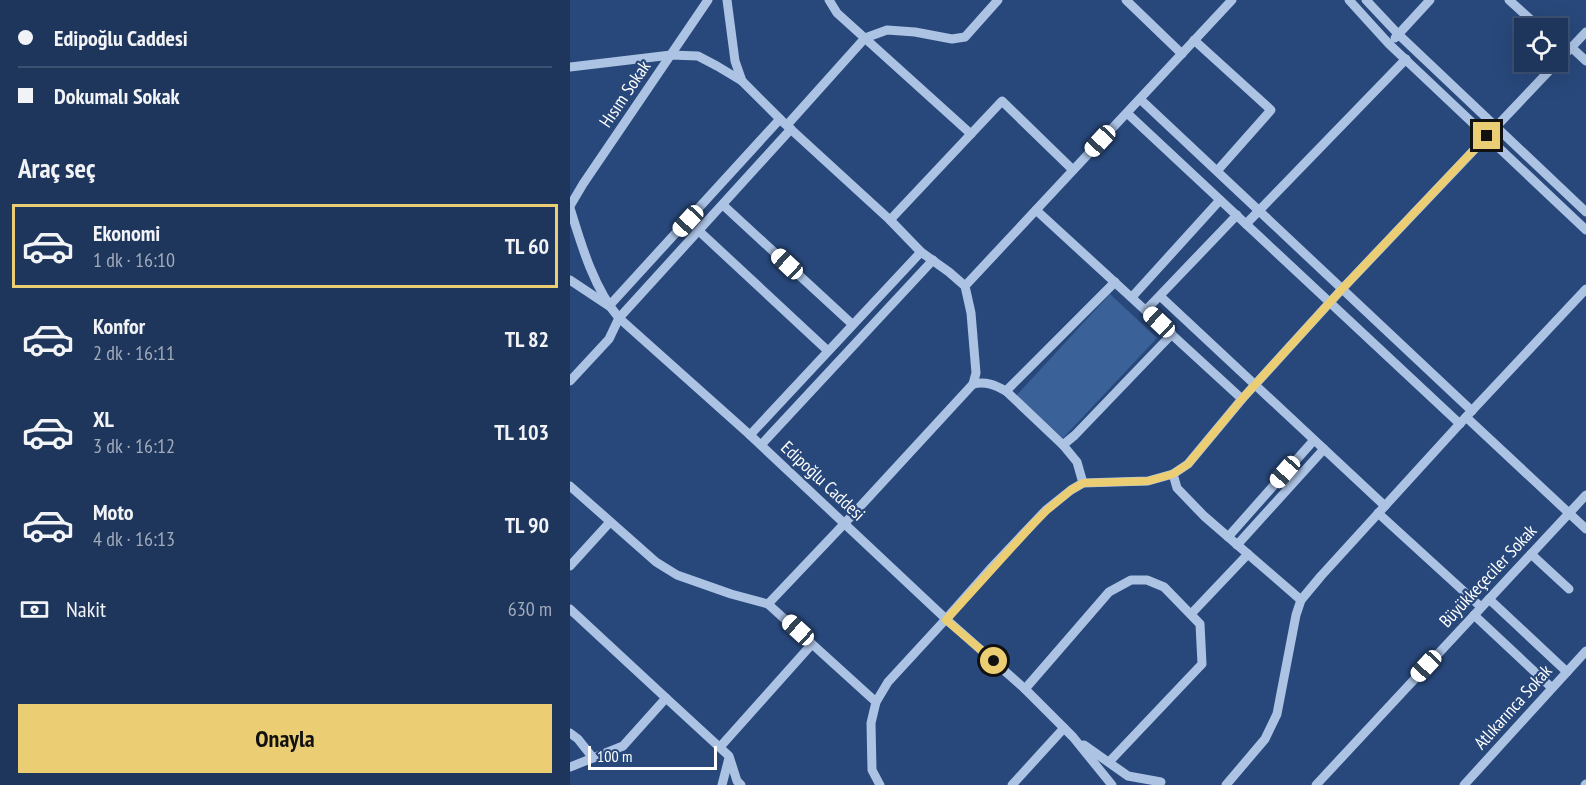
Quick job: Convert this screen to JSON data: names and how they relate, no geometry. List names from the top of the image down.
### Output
{
  "streets": {
    "street": [
      "Hısım Sokak",
      "Edipoğlu Caddesi",
      "Büyükkeçeciler Sokak",
      "Atlıkarınca Sokak"
    ]
  },
  "crossings": [
    ["Hısım Sokak", "Edipoğlu Caddesi"]
  ],
  "scale_bar": "100 m",
  "page": {
    "banner": ["Edipoğlu Caddesi", "Dokumalı Sokak"],
    "heading": "Araç seç",
    "list": [
      {
        "name": "Ekonomi",
        "note": "1 dk · 16:10",
        "value": "TL 60"
      },
      {
        "name": "Konfor",
        "note": "2 dk · 16:11",
        "value": "TL 82"
      },
      {
        "name": "XL",
        "note": "3 dk · 16:12",
        "value": "TL 103"
      },
      {
        "name": "Moto",
        "note": "4 dk · 16:13",
        "value": "TL 90"
      }
    ],
    "pay": ["Nakit", "630 m"],
    "buttons": "Onayla",
    "scale": "100 m"
  }
}
